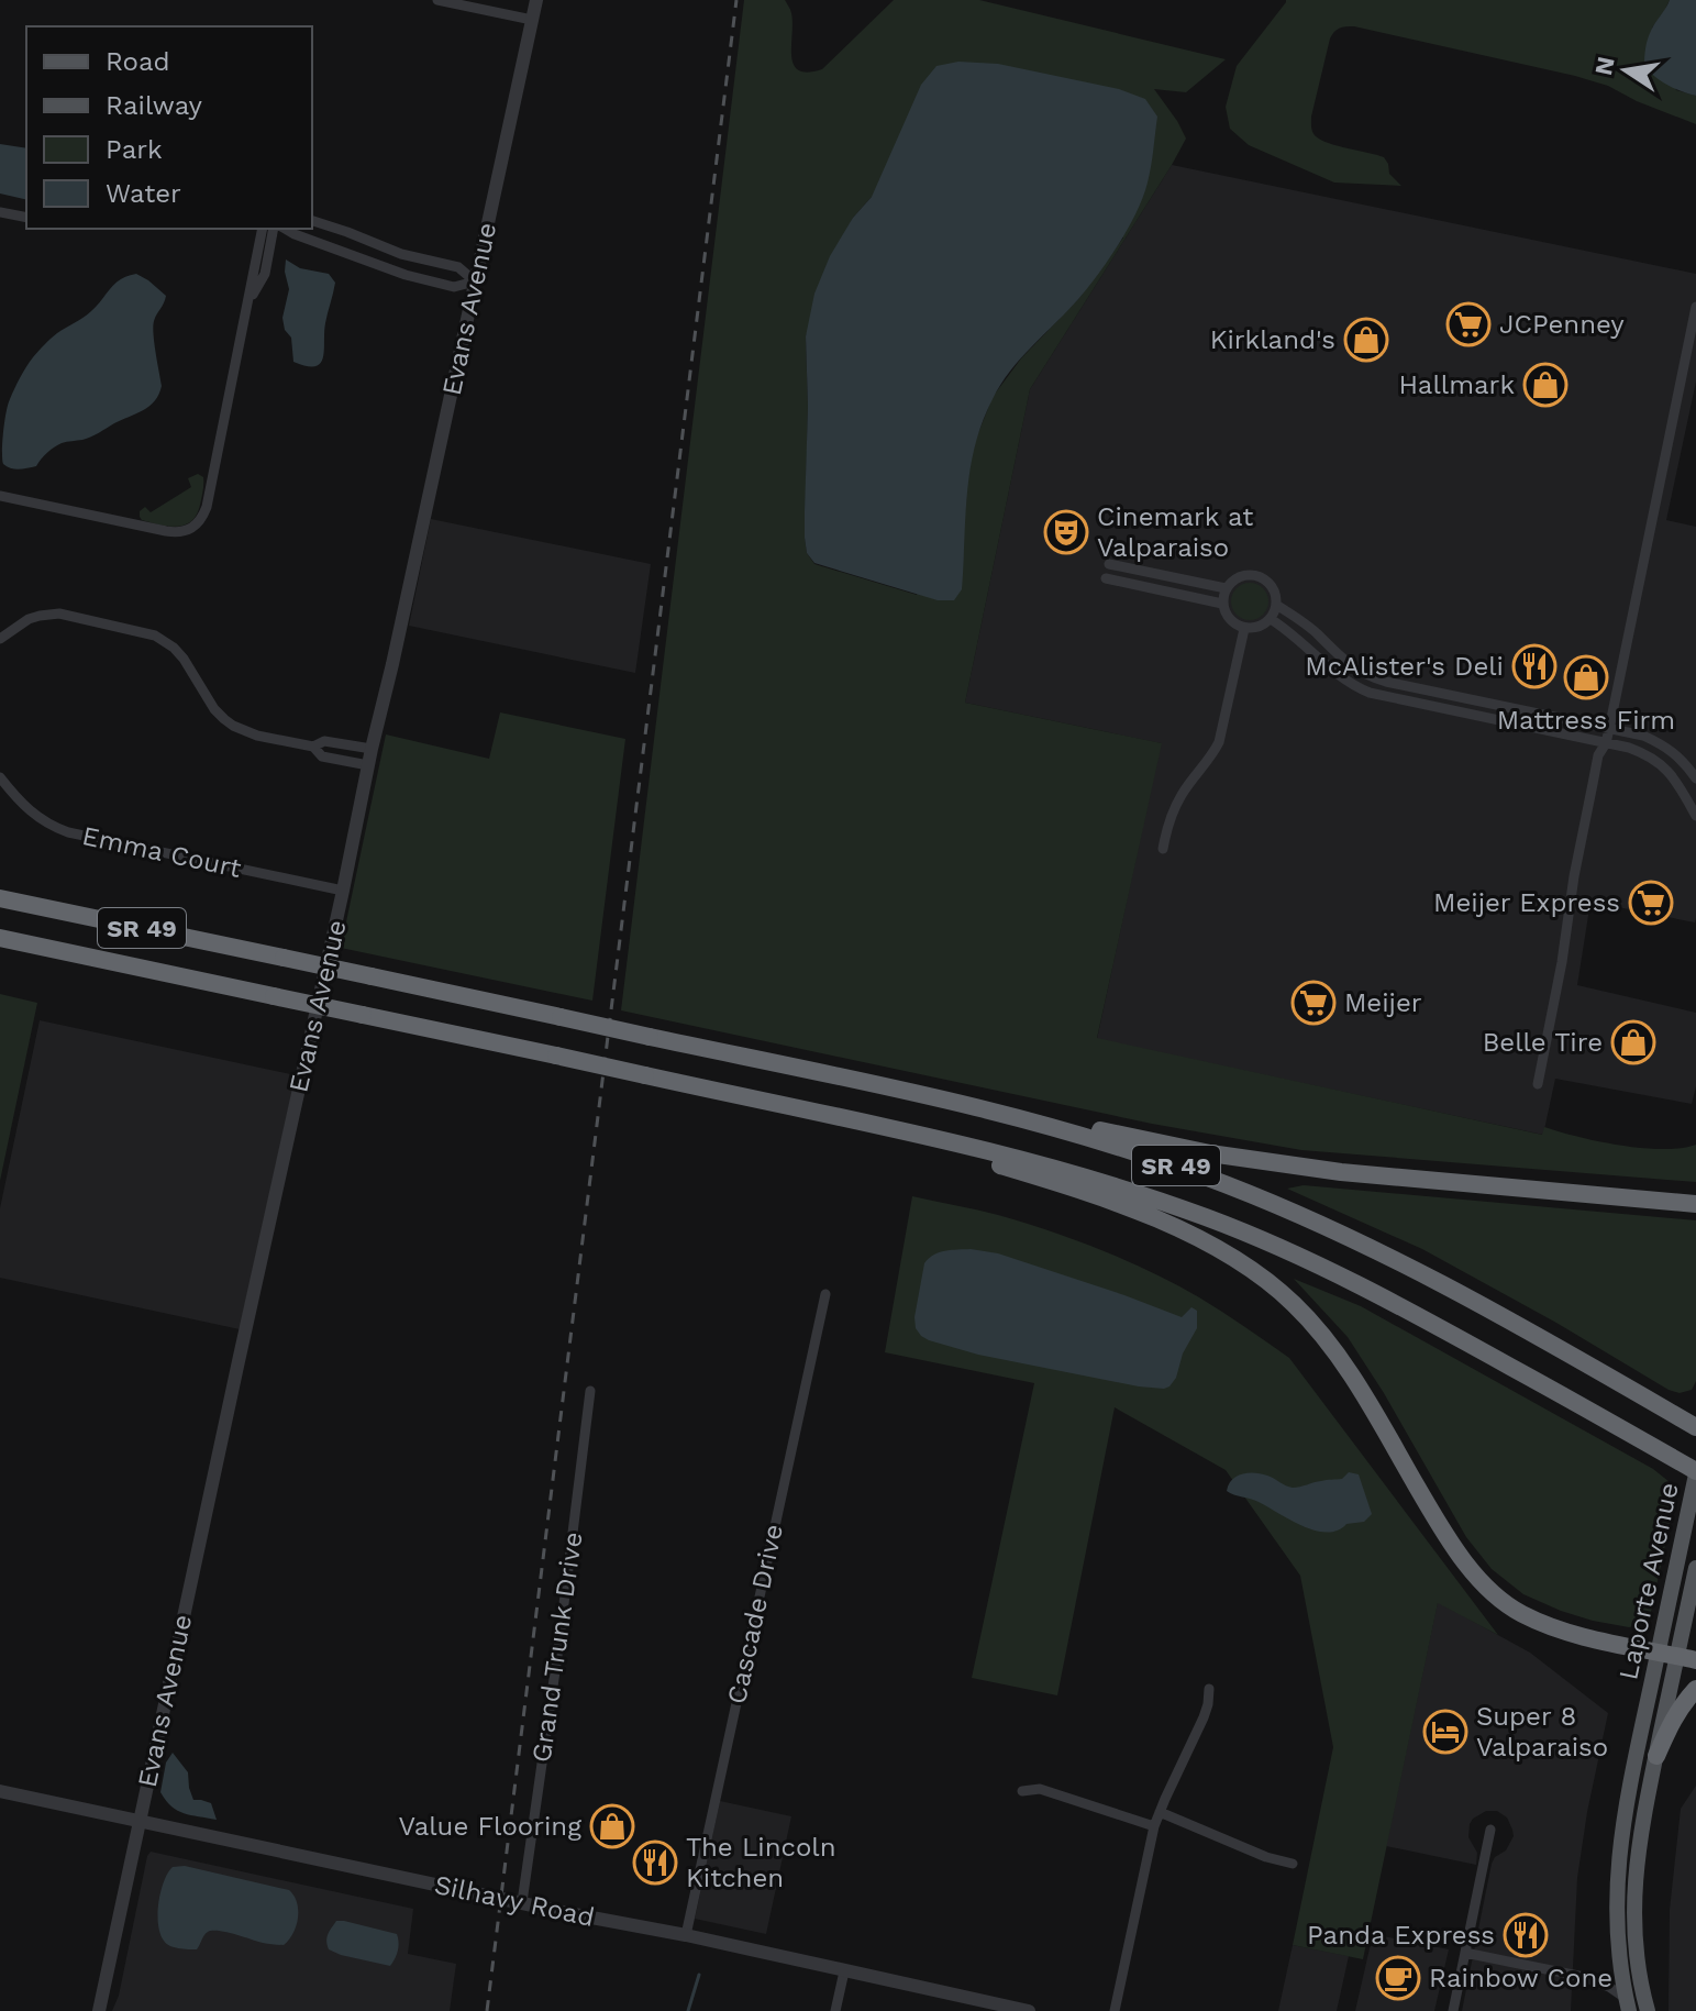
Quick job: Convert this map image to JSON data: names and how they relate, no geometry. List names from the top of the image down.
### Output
{
  "streets": {
    "highway": ["SR 49"],
    "main road": ["Laporte Avenue"],
    "street": [
      "Evans Avenue",
      "Emma Court",
      "Cascade Drive",
      "Grand Trunk Drive",
      "Silhavy Road"
    ]
  },
  "crossings": [
    ["Evans Avenue", "Emma Court"],
    ["Evans Avenue", "Silhavy Road"],
    ["SR 49", "Laporte Avenue"],
    ["Cascade Drive", "Silhavy Road"],
    ["Grand Trunk Drive", "Silhavy Road"]
  ],
  "places": {
    "supermarket": ["JCPenney", "Meijer Express", "Meijer"],
    "shop": [
      "Kirkland's",
      "Hallmark",
      "Mattress Firm",
      "Belle Tire",
      "Value Flooring"
    ],
    "theatre": ["Cinemark at Valparaiso"],
    "restaurant": ["McAlister's Deli", "The Lincoln Kitchen", "Panda Express"],
    "hotel": ["Super 8 Valparaiso"],
    "cafe": ["Rainbow Cone"]
  },
  "legend": [
    "Road",
    "Railway",
    "Park",
    "Water"
  ],
  "north": "left"
}
